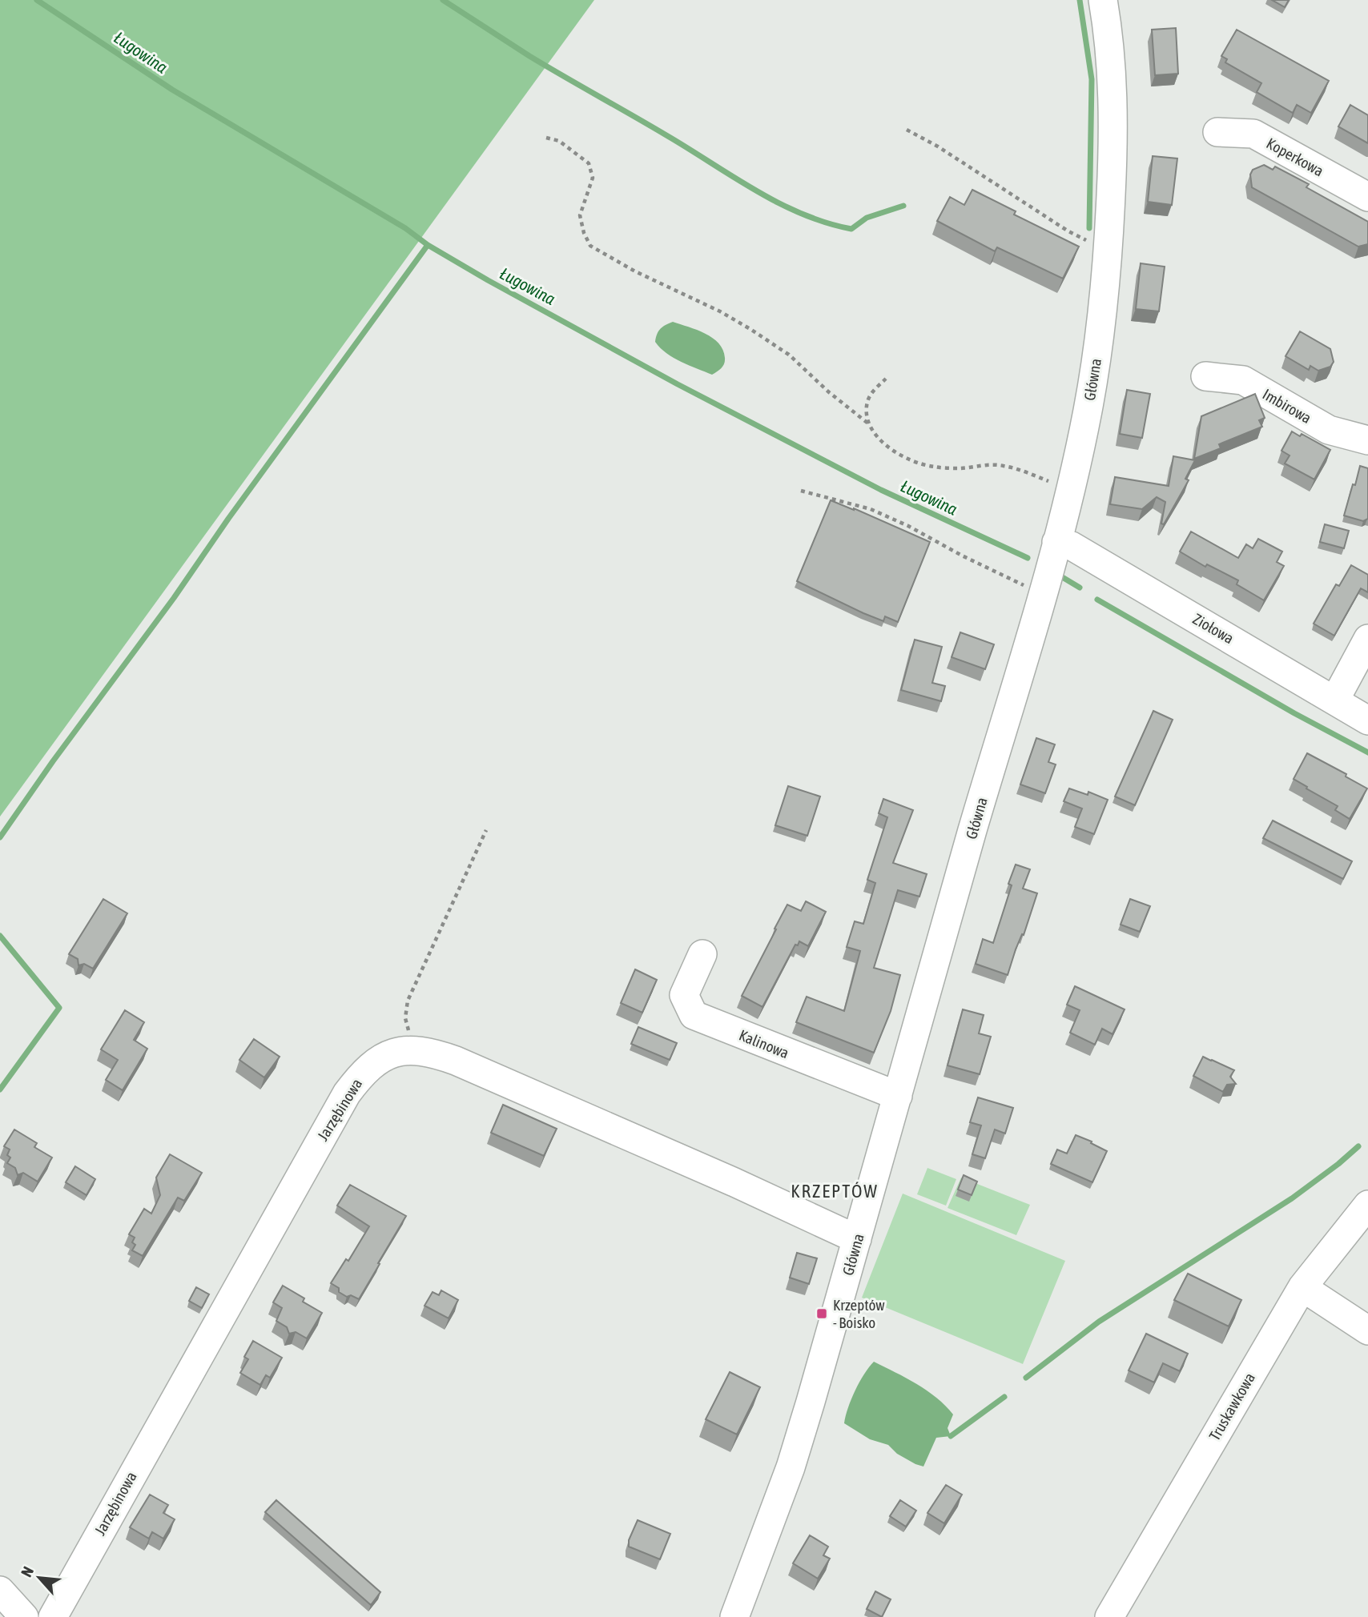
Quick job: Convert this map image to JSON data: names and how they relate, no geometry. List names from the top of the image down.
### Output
{
  "streets": {
    "street": [
      "Koperkowa",
      "Główna",
      "Imbirowa",
      "Ziołowa",
      "Kalinowa",
      "Jarzębinowa",
      "Truskawkowa"
    ]
  },
  "crossings": [
    ["Główna", "Ziołowa"],
    ["Główna", "Kalinowa"],
    ["Główna", "Jarzębinowa"]
  ],
  "districts": ["KRZEPTÓW"],
  "water": ["Ługowina"],
  "places": {
    "transit": ["Krzeptów - Boisko"]
  },
  "north": "top left"
}
